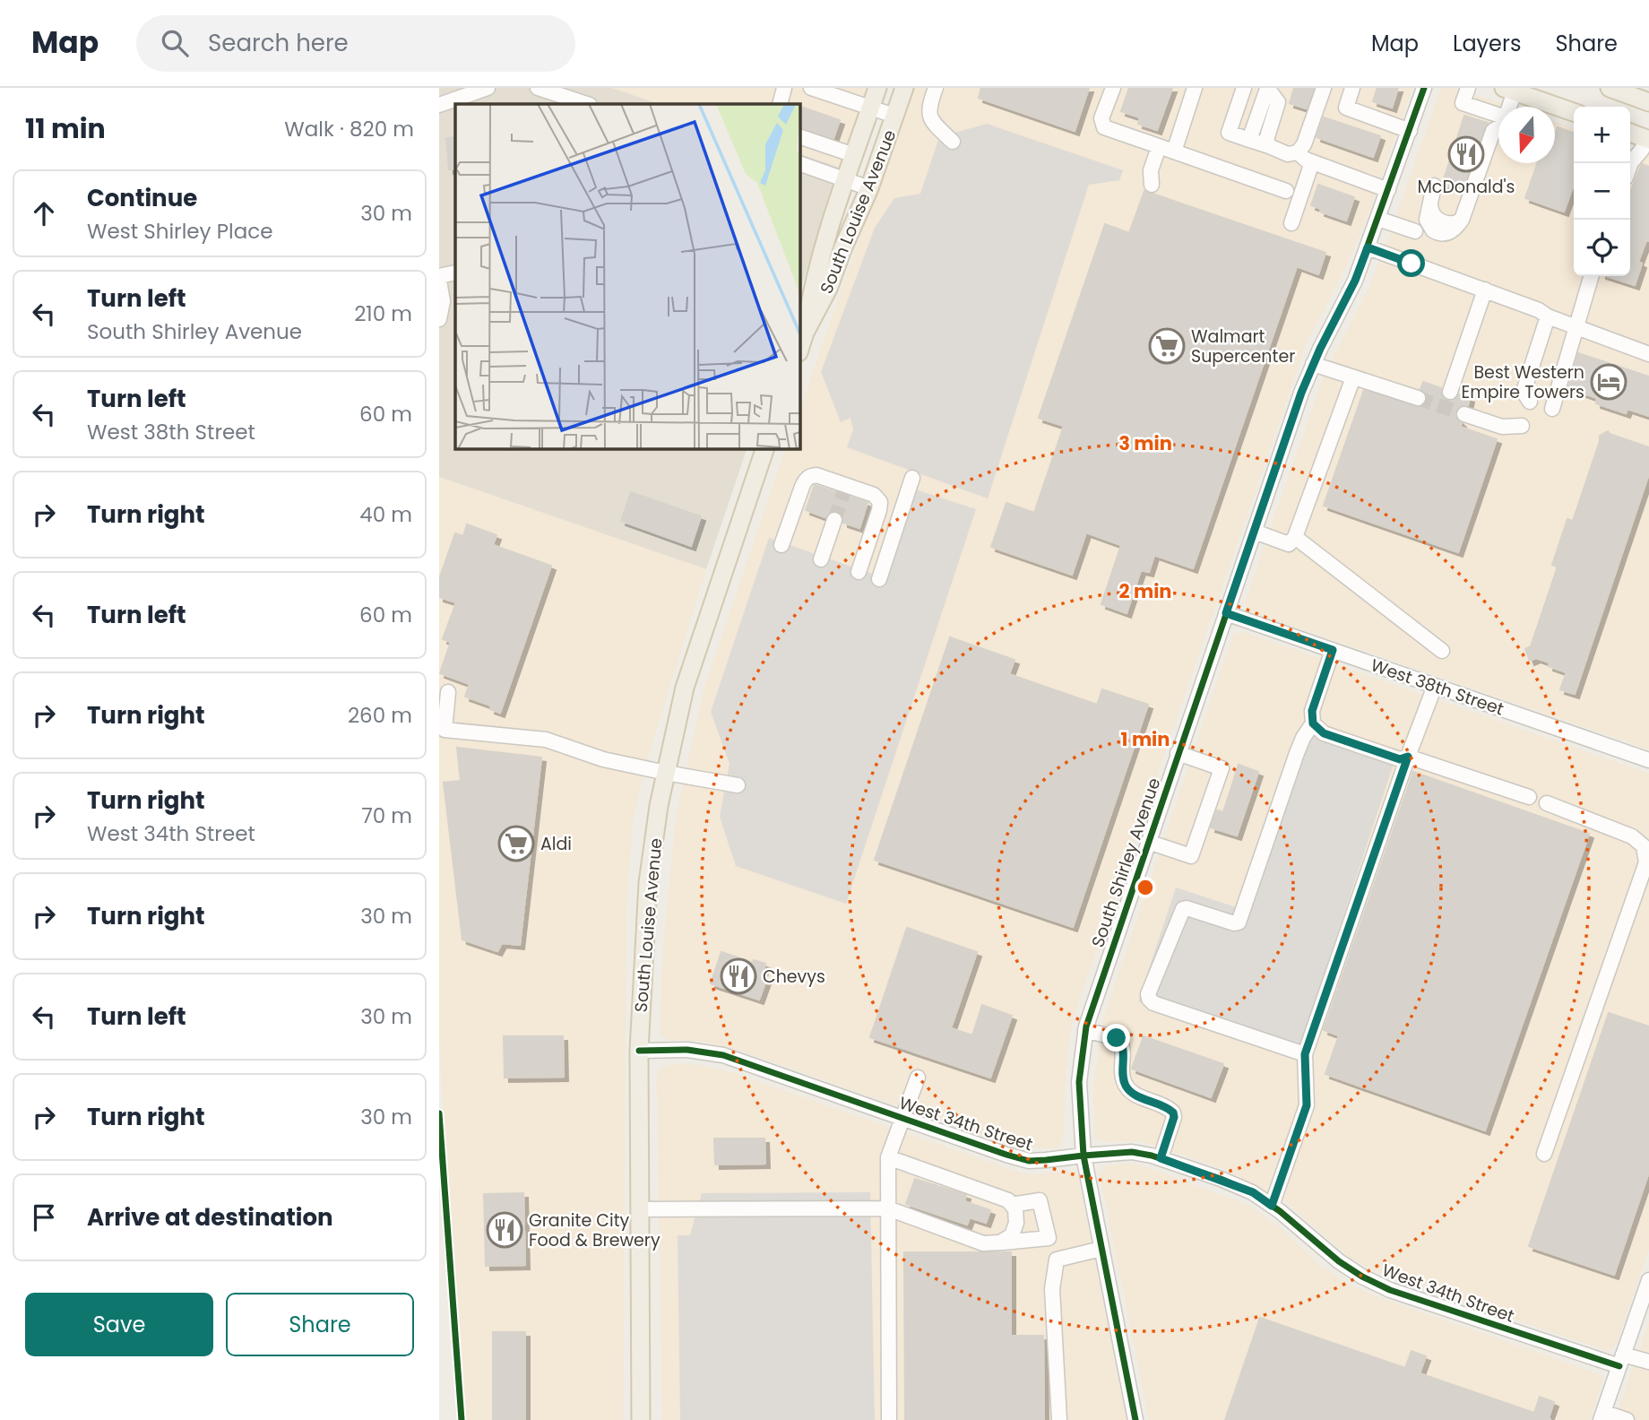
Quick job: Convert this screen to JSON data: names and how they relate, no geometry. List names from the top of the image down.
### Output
{
  "streets": {
    "main road": ["South Louise Avenue"],
    "street": ["West 38th Street", "South Shirley Avenue", "West 34th Street"]
  },
  "crossings": [
    ["South Louise Avenue", "West 34th Street"],
    ["West 38th Street", "South Shirley Avenue"],
    ["South Shirley Avenue", "West 34th Street"]
  ],
  "places": {
    "restaurant": ["McDonald's", "Chevys", "Granite City Food & Brewery"],
    "supermarket": ["Walmart Supercenter", "Aldi"],
    "hotel": ["Best Western Empire Towers"]
  },
  "north": "bottom",
  "page": {
    "header": "Map",
    "search": "Search here",
    "nav": ["Map", "Layers", "Share"],
    "heading": ["11 min", "Walk · 820 m"],
    "map_buttons": ["+", "−"],
    "list": [
      ["Continue", "West Shirley Place", "30 m"],
      ["Turn left", "South Shirley Avenue", "210 m"],
      ["Turn left", "West 38th Street", "60 m"],
      ["Turn right", "40 m"],
      ["Turn left", "60 m"],
      ["Turn right", "260 m"],
      ["Turn right", "West 34th Street", "70 m"],
      ["Turn right", "30 m"],
      ["Turn left", "30 m"],
      ["Turn right", "30 m"],
      "Arrive at destination"
    ],
    "buttons": ["Save", "Share"]
  },
  "rings": ["3 min", "2 min", "1 min"]
}
